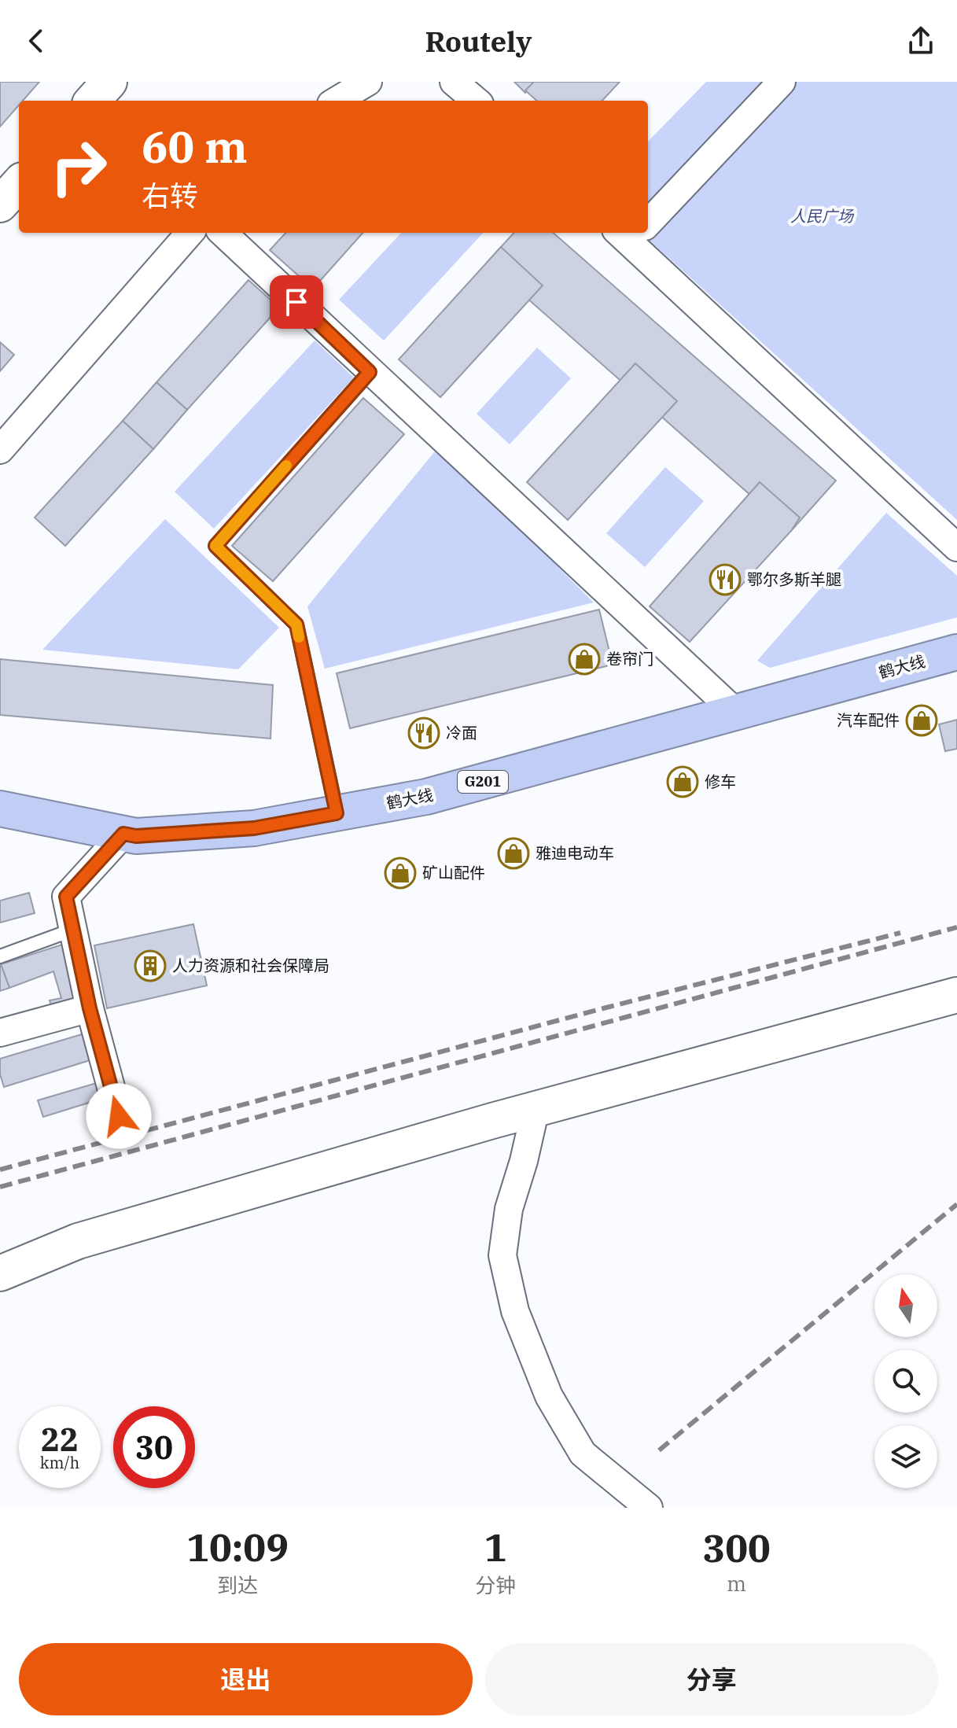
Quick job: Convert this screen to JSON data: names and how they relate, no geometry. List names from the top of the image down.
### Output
{
  "streets": {
    "highway": ["鹤大线", "G201"]
  },
  "parks": ["人民广场"],
  "places": {
    "restaurant": ["鄂尔多斯羊腿", "冷面"],
    "shop": [
      "卷帘门",
      "汽车配件",
      "修车",
      "雅迪电动车",
      "矿山配件"
    ],
    "building": ["人力资源和社会保障局"]
  },
  "north": "top",
  "page": {
    "header": "Routely",
    "turn": ["60 m", "右转"],
    "speed": "22 km/h",
    "limit": "30",
    "eta": [
      "10:09",
      "到达",
      "1",
      "分钟",
      "300",
      "m"
    ],
    "buttons": ["退出", "分享"]
  }
}
